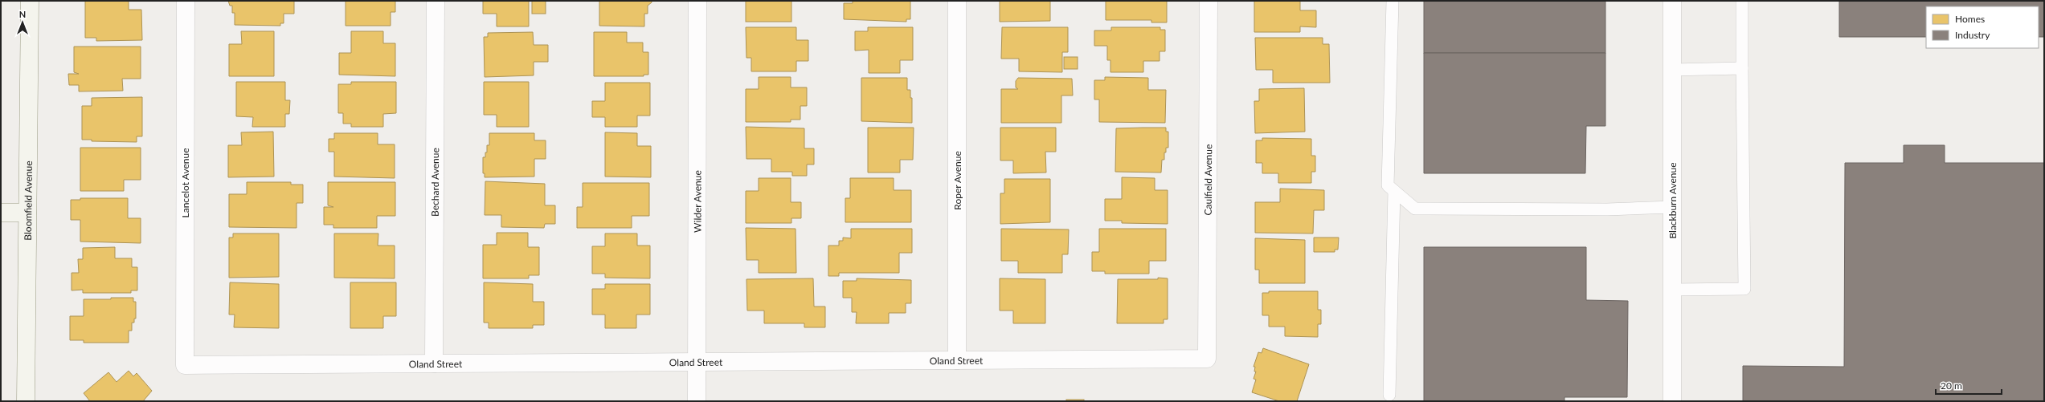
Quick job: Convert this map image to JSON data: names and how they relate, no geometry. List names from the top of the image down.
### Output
{
  "streets": {
    "main road": ["Bloomfield Avenue"],
    "street": [
      "Caulfield Avenue",
      "Roper Avenue",
      "Bechard Avenue",
      "Lancelot Avenue",
      "Blackburn Avenue",
      "Wilder Avenue",
      "Oland Street"
    ]
  },
  "crossings": [
    ["Caulfield Avenue", "Oland Street"],
    ["Roper Avenue", "Oland Street"],
    ["Bechard Avenue", "Oland Street"],
    ["Lancelot Avenue", "Oland Street"],
    ["Wilder Avenue", "Oland Street"]
  ],
  "legend": ["Homes", "Industry"],
  "scale_bar": "20 m",
  "north": "top"
}
